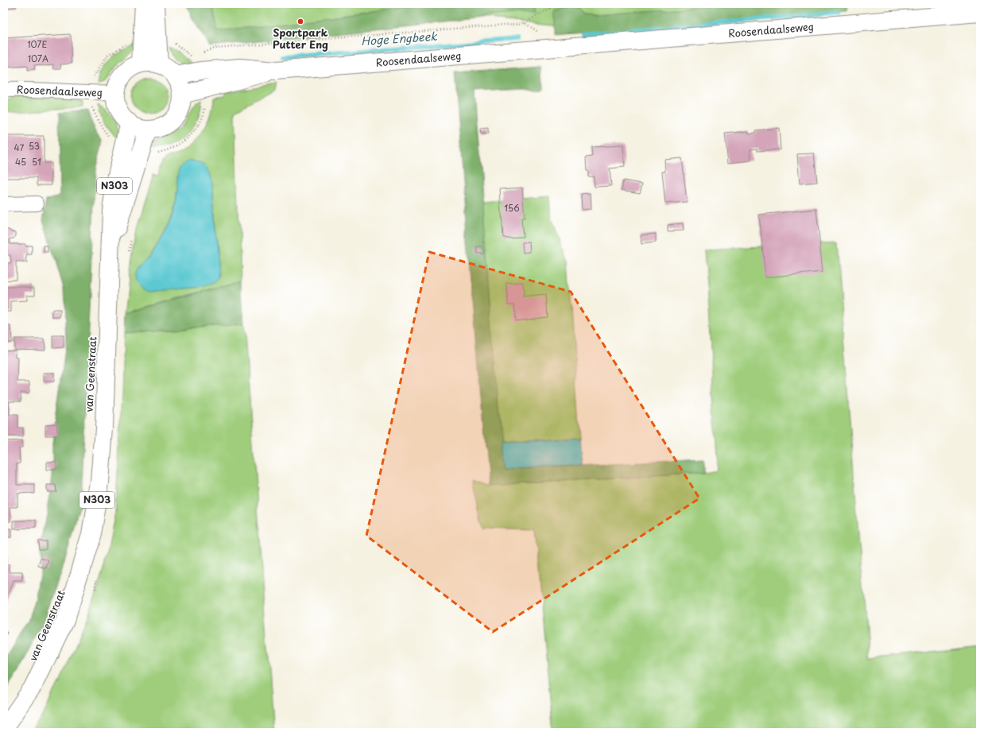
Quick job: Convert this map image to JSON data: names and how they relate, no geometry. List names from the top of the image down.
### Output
{
  "streets": {
    "main road": ["Roosendaalseweg", "N303", "van Geenstraat"]
  },
  "crossings": [
    ["Roosendaalseweg", "van Geenstraat"]
  ],
  "water": ["Hoge Engbeek"],
  "places": ["Sportpark Putter Eng"],
  "house_numbers": [
    "107E",
    "107A",
    "53",
    "47",
    "45",
    "51",
    "156"
  ]
}
